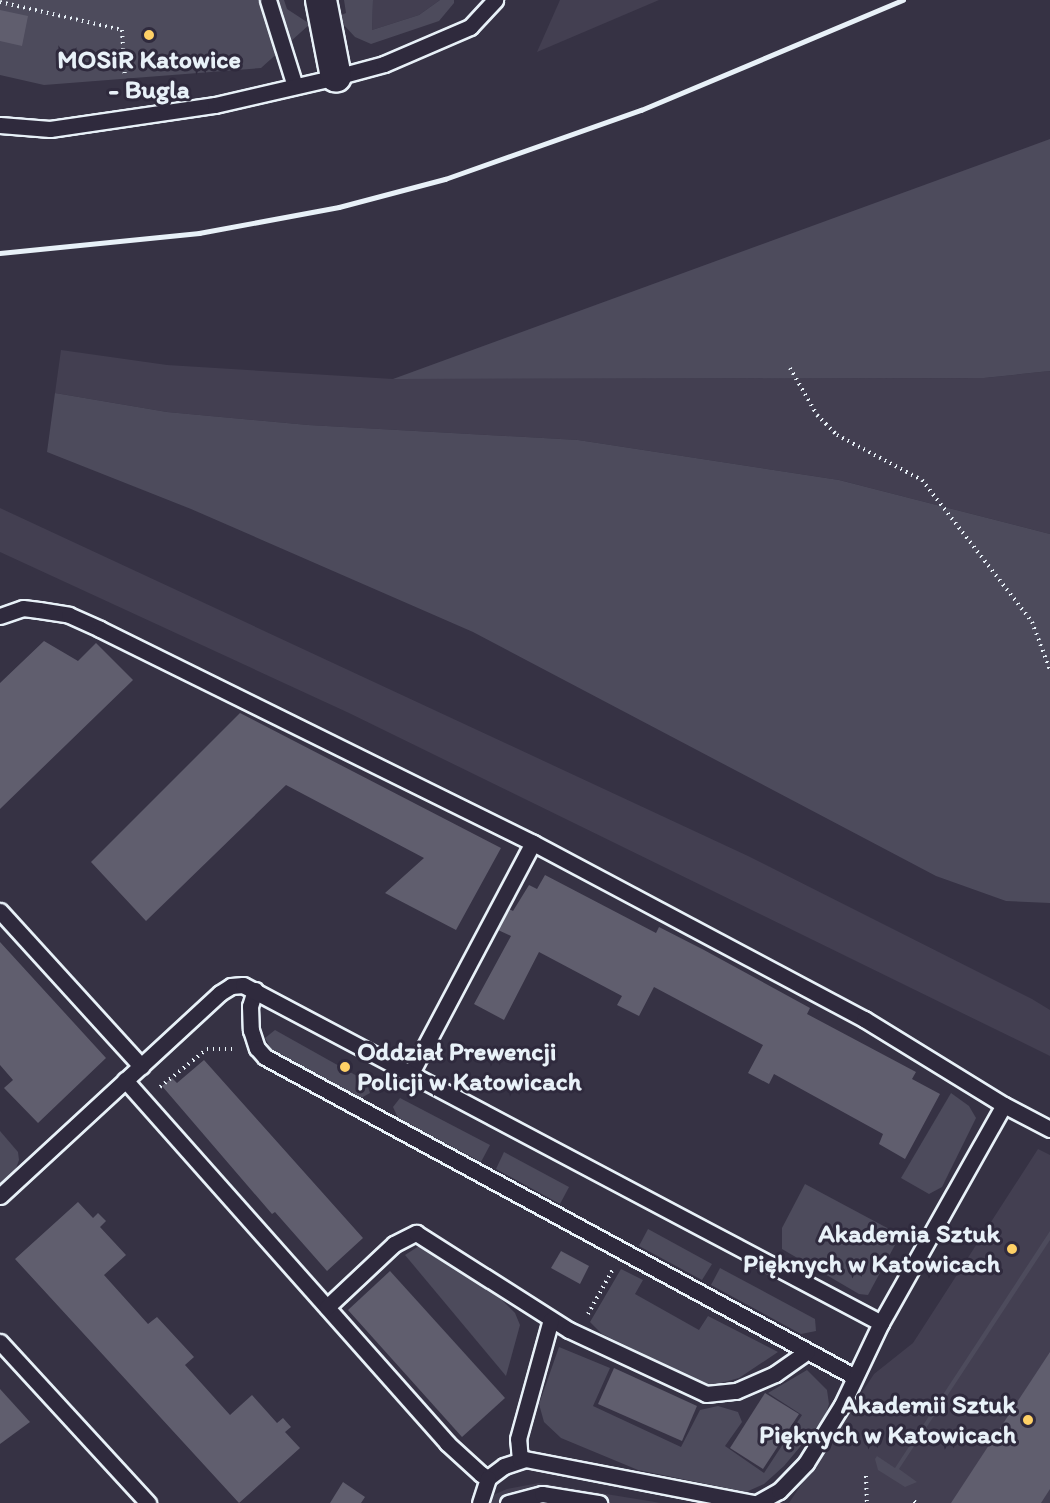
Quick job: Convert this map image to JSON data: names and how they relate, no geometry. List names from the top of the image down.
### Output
{
  "places": [
    "MOSiR Katowice - Bugla",
    "Oddział Prewencji Policji w Katowicach",
    "Akademia Sztuk Pięknych w Katowicach",
    "Akademii Sztuk Pięknych w Katowicach"
  ]
}
